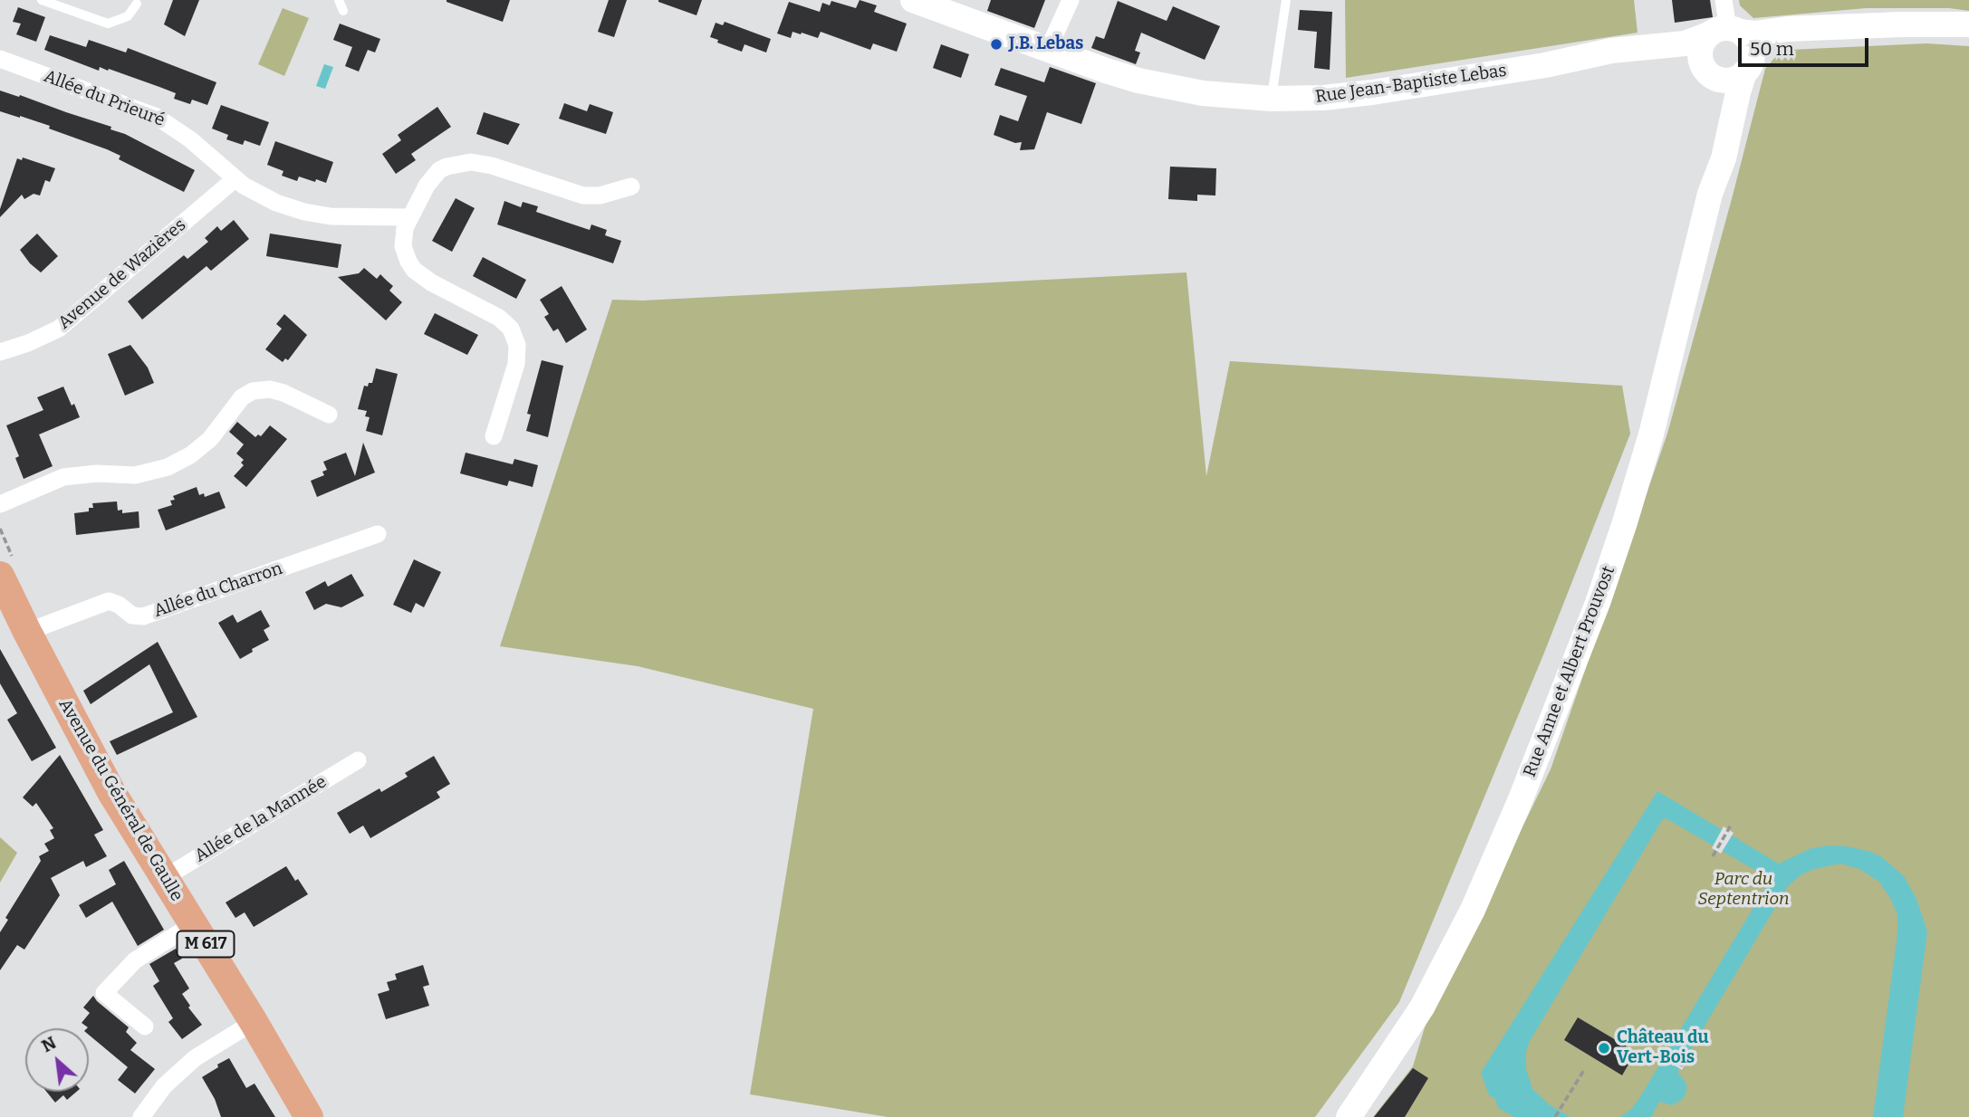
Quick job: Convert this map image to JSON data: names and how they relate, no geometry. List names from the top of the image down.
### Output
{
  "streets": {
    "main road": [
      "Rue Jean-Baptiste Lebas",
      "Rue Anne et Albert Prouvost",
      "Avenue du Général de Gaulle",
      "M 617"
    ],
    "street": [
      "Allée du Prieuré",
      "Avenue de Wazières",
      "Allée du Charron",
      "Allée de la Mannée"
    ]
  },
  "crossings": [
    ["Rue Jean-Baptiste Lebas", "Rue Anne et Albert Prouvost"],
    ["Allée du Prieuré", "Avenue de Wazières"],
    ["Allée du Charron", "Avenue du Général de Gaulle"],
    ["Avenue du Général de Gaulle", "Allée de la Mannée"]
  ],
  "parks": ["Parc du Septentrion"],
  "places": ["J.B. Lebas", "Château du Vert-Bois"],
  "scale_bar": "50 m",
  "north": "top left"
}
